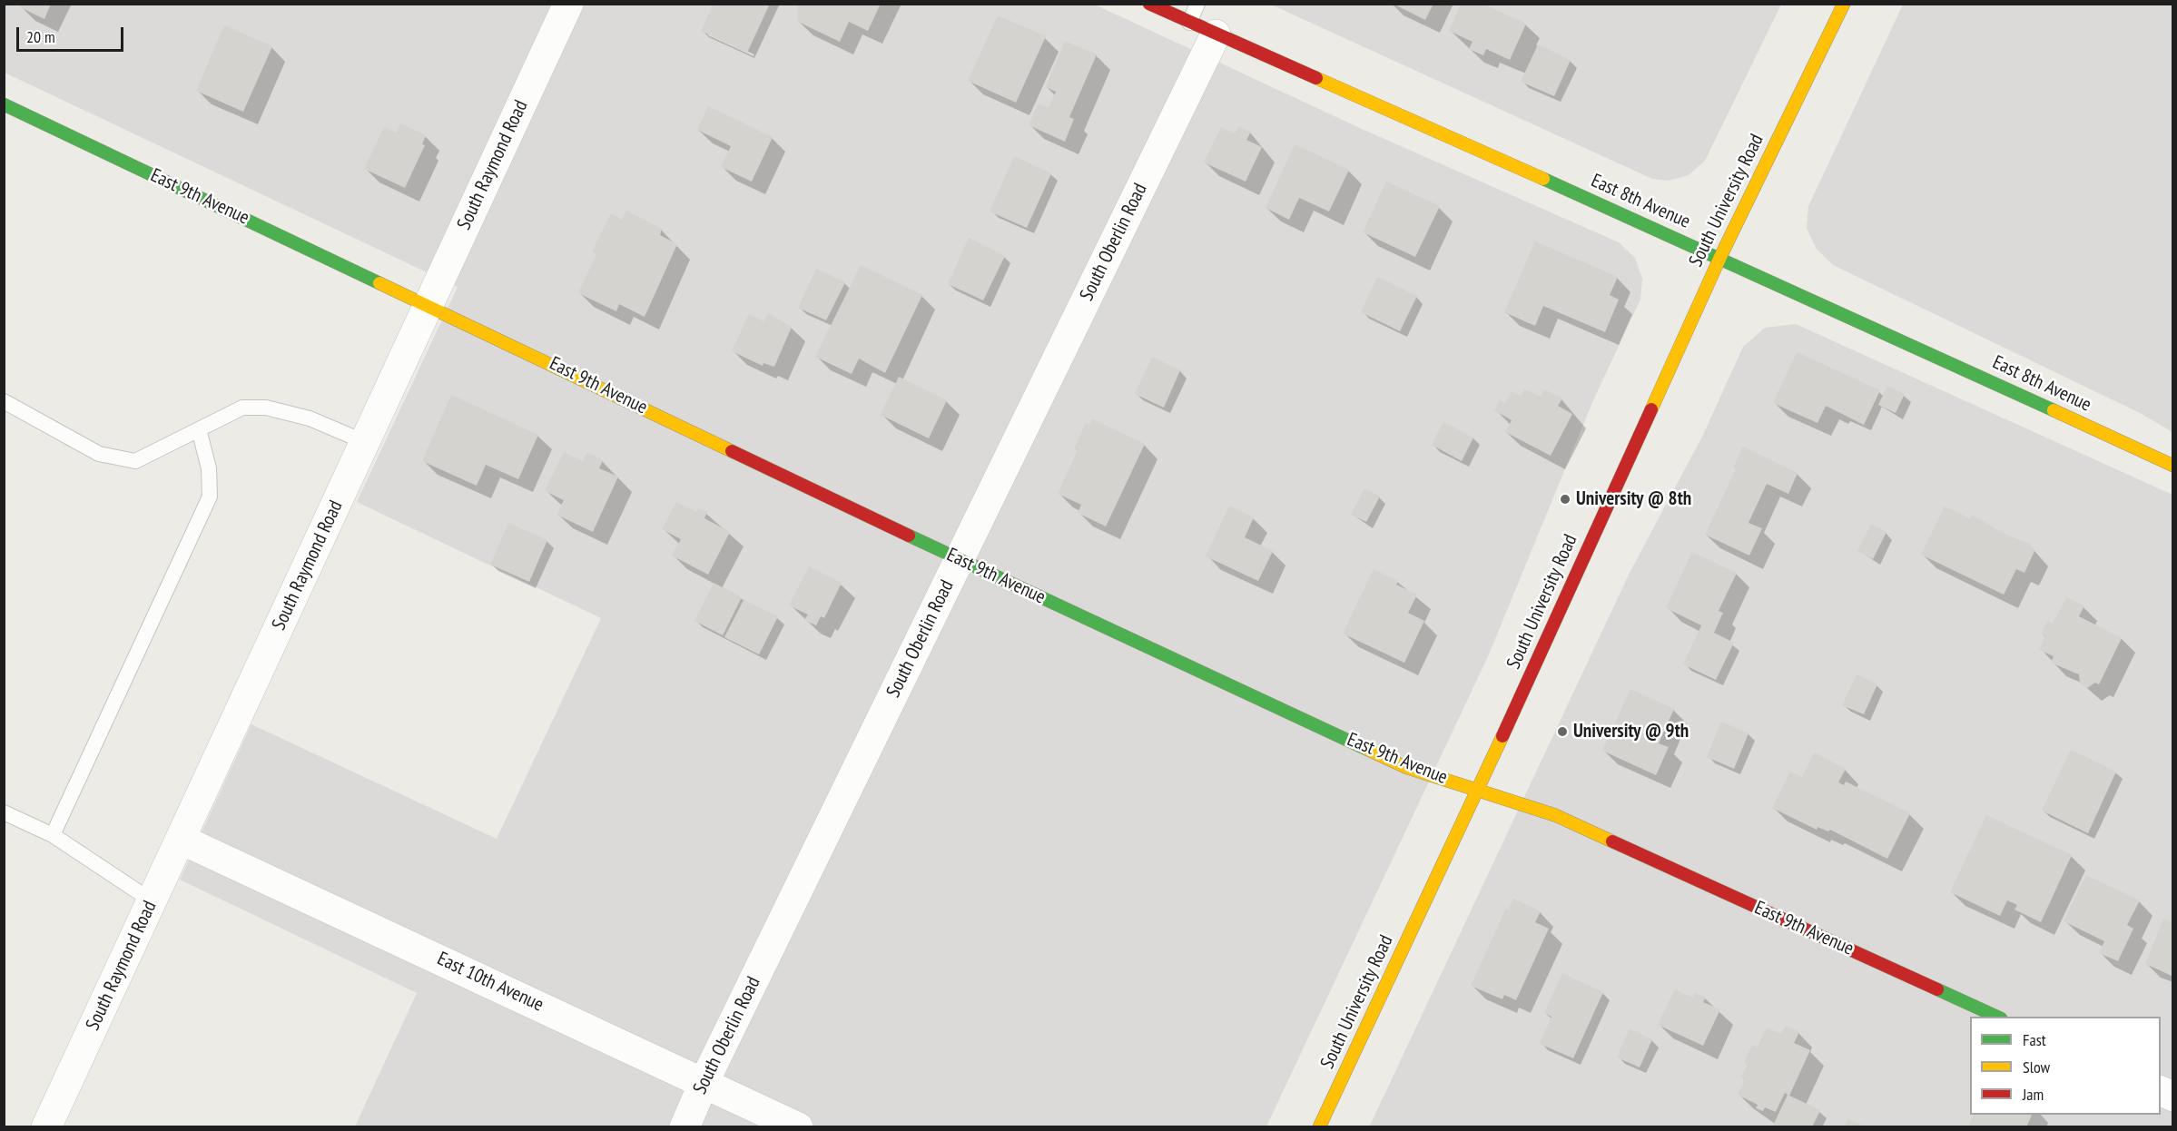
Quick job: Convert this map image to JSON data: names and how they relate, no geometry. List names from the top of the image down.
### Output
{
  "streets": {
    "street": [
      "South Raymond Road",
      "East 9th Avenue",
      "South University Road",
      "East 8th Avenue",
      "South Oberlin Road",
      "East 10th Avenue"
    ]
  },
  "crossings": [
    ["South Raymond Road", "East 9th Avenue"],
    ["South Raymond Road", "East 10th Avenue"],
    ["East 9th Avenue", "South University Road"],
    ["East 9th Avenue", "South Oberlin Road"],
    ["South University Road", "East 8th Avenue"],
    ["East 8th Avenue", "South Oberlin Road"],
    ["South Oberlin Road", "East 10th Avenue"]
  ],
  "places": ["University @ 8th", "University @ 9th"],
  "legend": ["Fast", "Slow", "Jam"],
  "scale_bar": "20 m"
}
